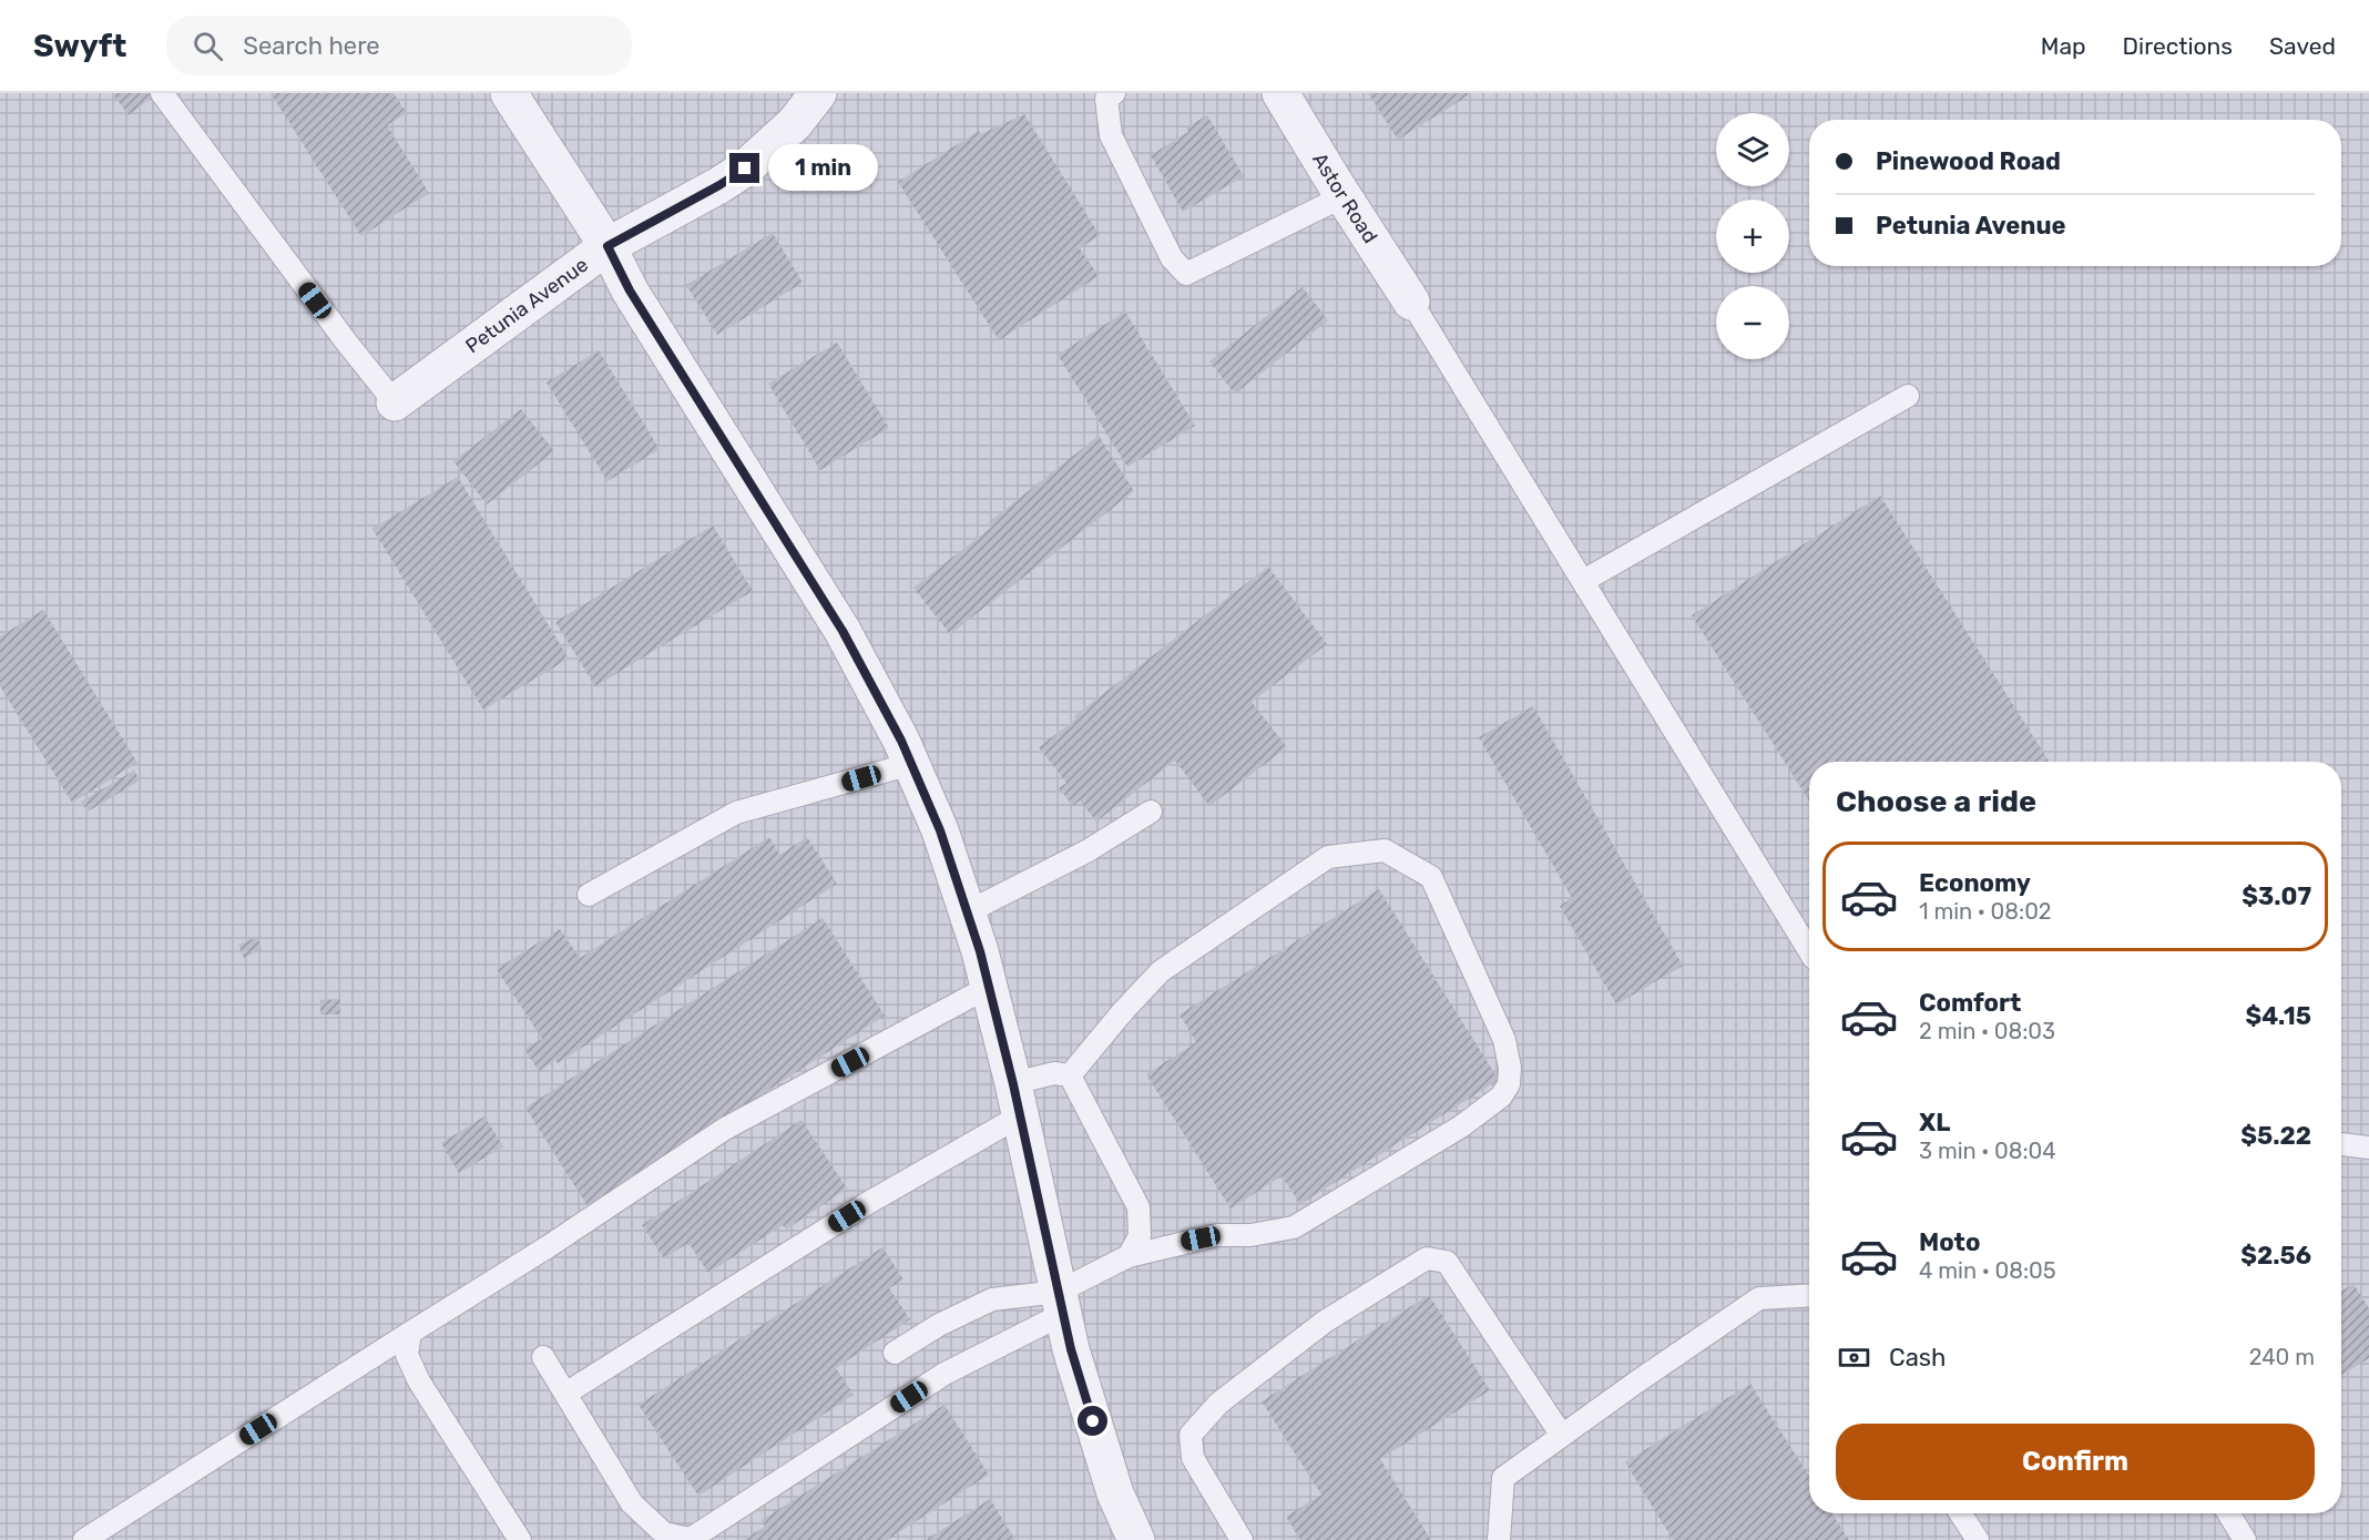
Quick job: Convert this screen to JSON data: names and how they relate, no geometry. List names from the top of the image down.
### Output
{
  "streets": {
    "street": ["Astor Road", "Petunia Avenue"]
  },
  "page": {
    "header": "Swyft",
    "search": "Search here",
    "nav": ["Map", "Directions", "Saved"],
    "map_buttons": ["+", "−"],
    "banner": ["Pinewood Road", "Petunia Avenue"],
    "bubble": "1 min",
    "heading": "Choose a ride",
    "list": [
      {
        "name": "Economy",
        "note": "1 min · 08:02",
        "value": "$3.07"
      },
      {
        "name": "Comfort",
        "note": "2 min · 08:03",
        "value": "$4.15"
      },
      {
        "name": "XL",
        "note": "3 min · 08:04",
        "value": "$5.22"
      },
      {
        "name": "Moto",
        "note": "4 min · 08:05",
        "value": "$2.56"
      }
    ],
    "pay": ["Cash", "240 m"],
    "buttons": "Confirm"
  }
}
